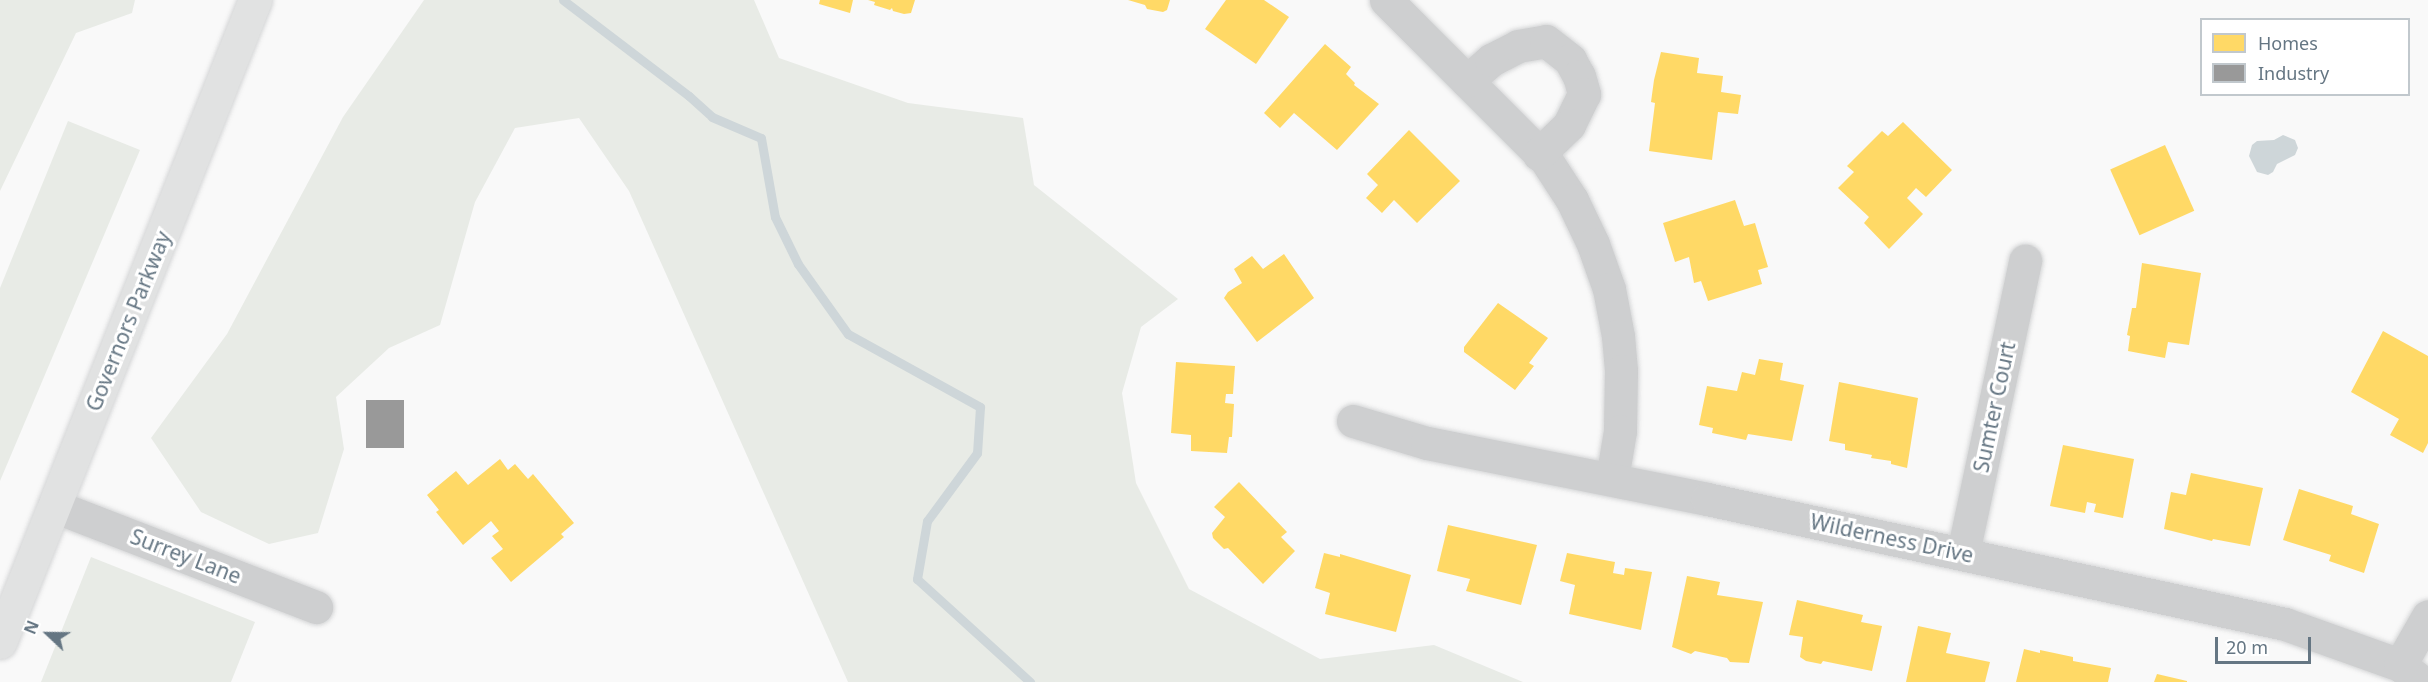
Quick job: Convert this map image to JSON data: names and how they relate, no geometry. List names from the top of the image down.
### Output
{
  "streets": {
    "main road": ["Governors Parkway"],
    "street": ["Sumter Court", "Wilderness Drive", "Surrey Lane"]
  },
  "crossings": [
    ["Governors Parkway", "Surrey Lane"],
    ["Sumter Court", "Wilderness Drive"]
  ],
  "legend": ["Homes", "Industry"],
  "scale_bar": "20 m",
  "north": "left"
}
